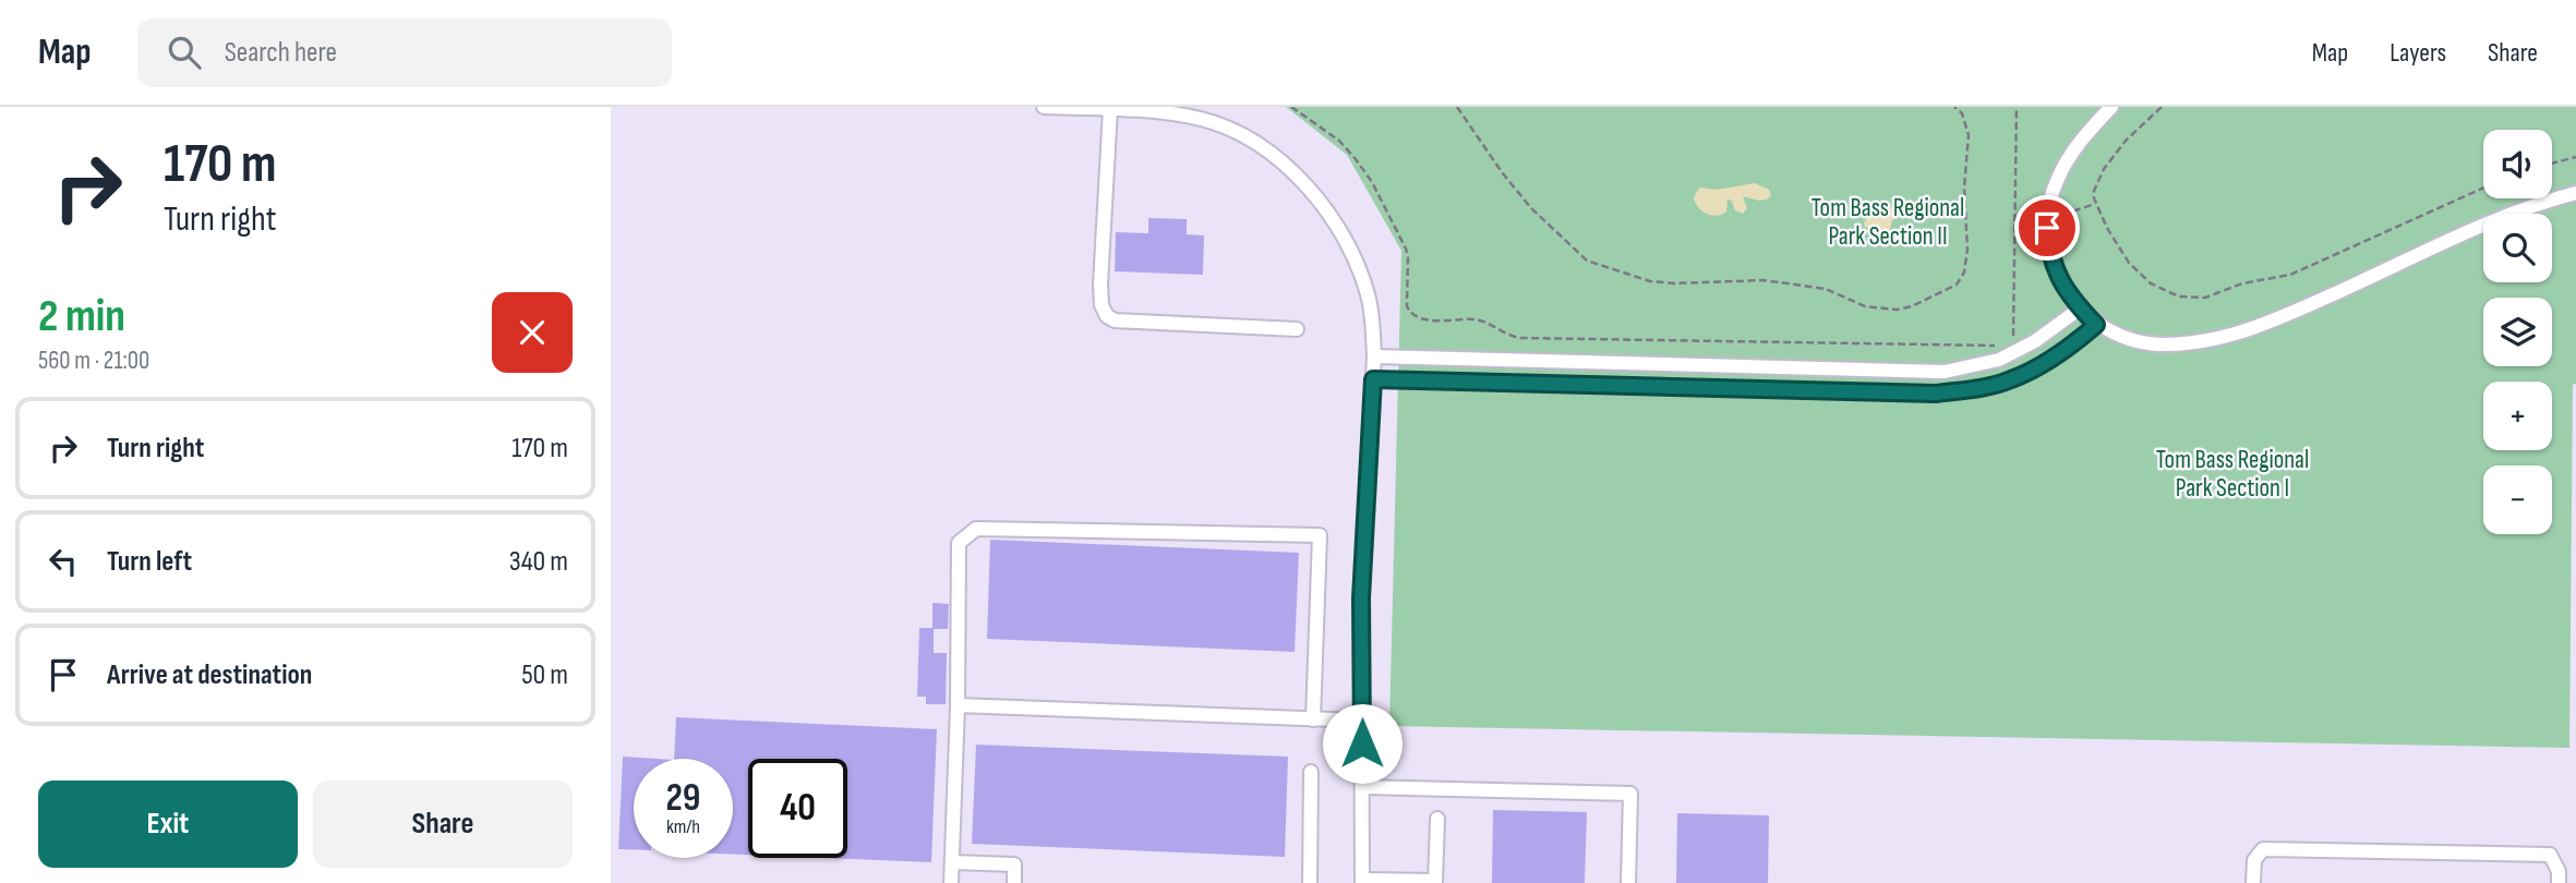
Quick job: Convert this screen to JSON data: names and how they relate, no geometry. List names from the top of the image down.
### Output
{
  "parks": ["Tom Bass Regional Park Section II", "Tom Bass Regional Park Section I"],
  "page": {
    "header": "Map",
    "search": "Search here",
    "nav": ["Map", "Layers", "Share"],
    "turn": ["170 m", "Turn right"],
    "map_buttons": ["+", "−"],
    "heading": ["2 min", "560 m · 21:00"],
    "list": [
      {
        "name": "Turn right",
        "value": "170 m"
      },
      {
        "name": "Turn left",
        "value": "340 m"
      },
      {
        "name": "Arrive at destination",
        "value": "50 m"
      }
    ],
    "speed": "29 km/h",
    "limit": "40",
    "buttons": ["Exit", "Share"]
  }
}
